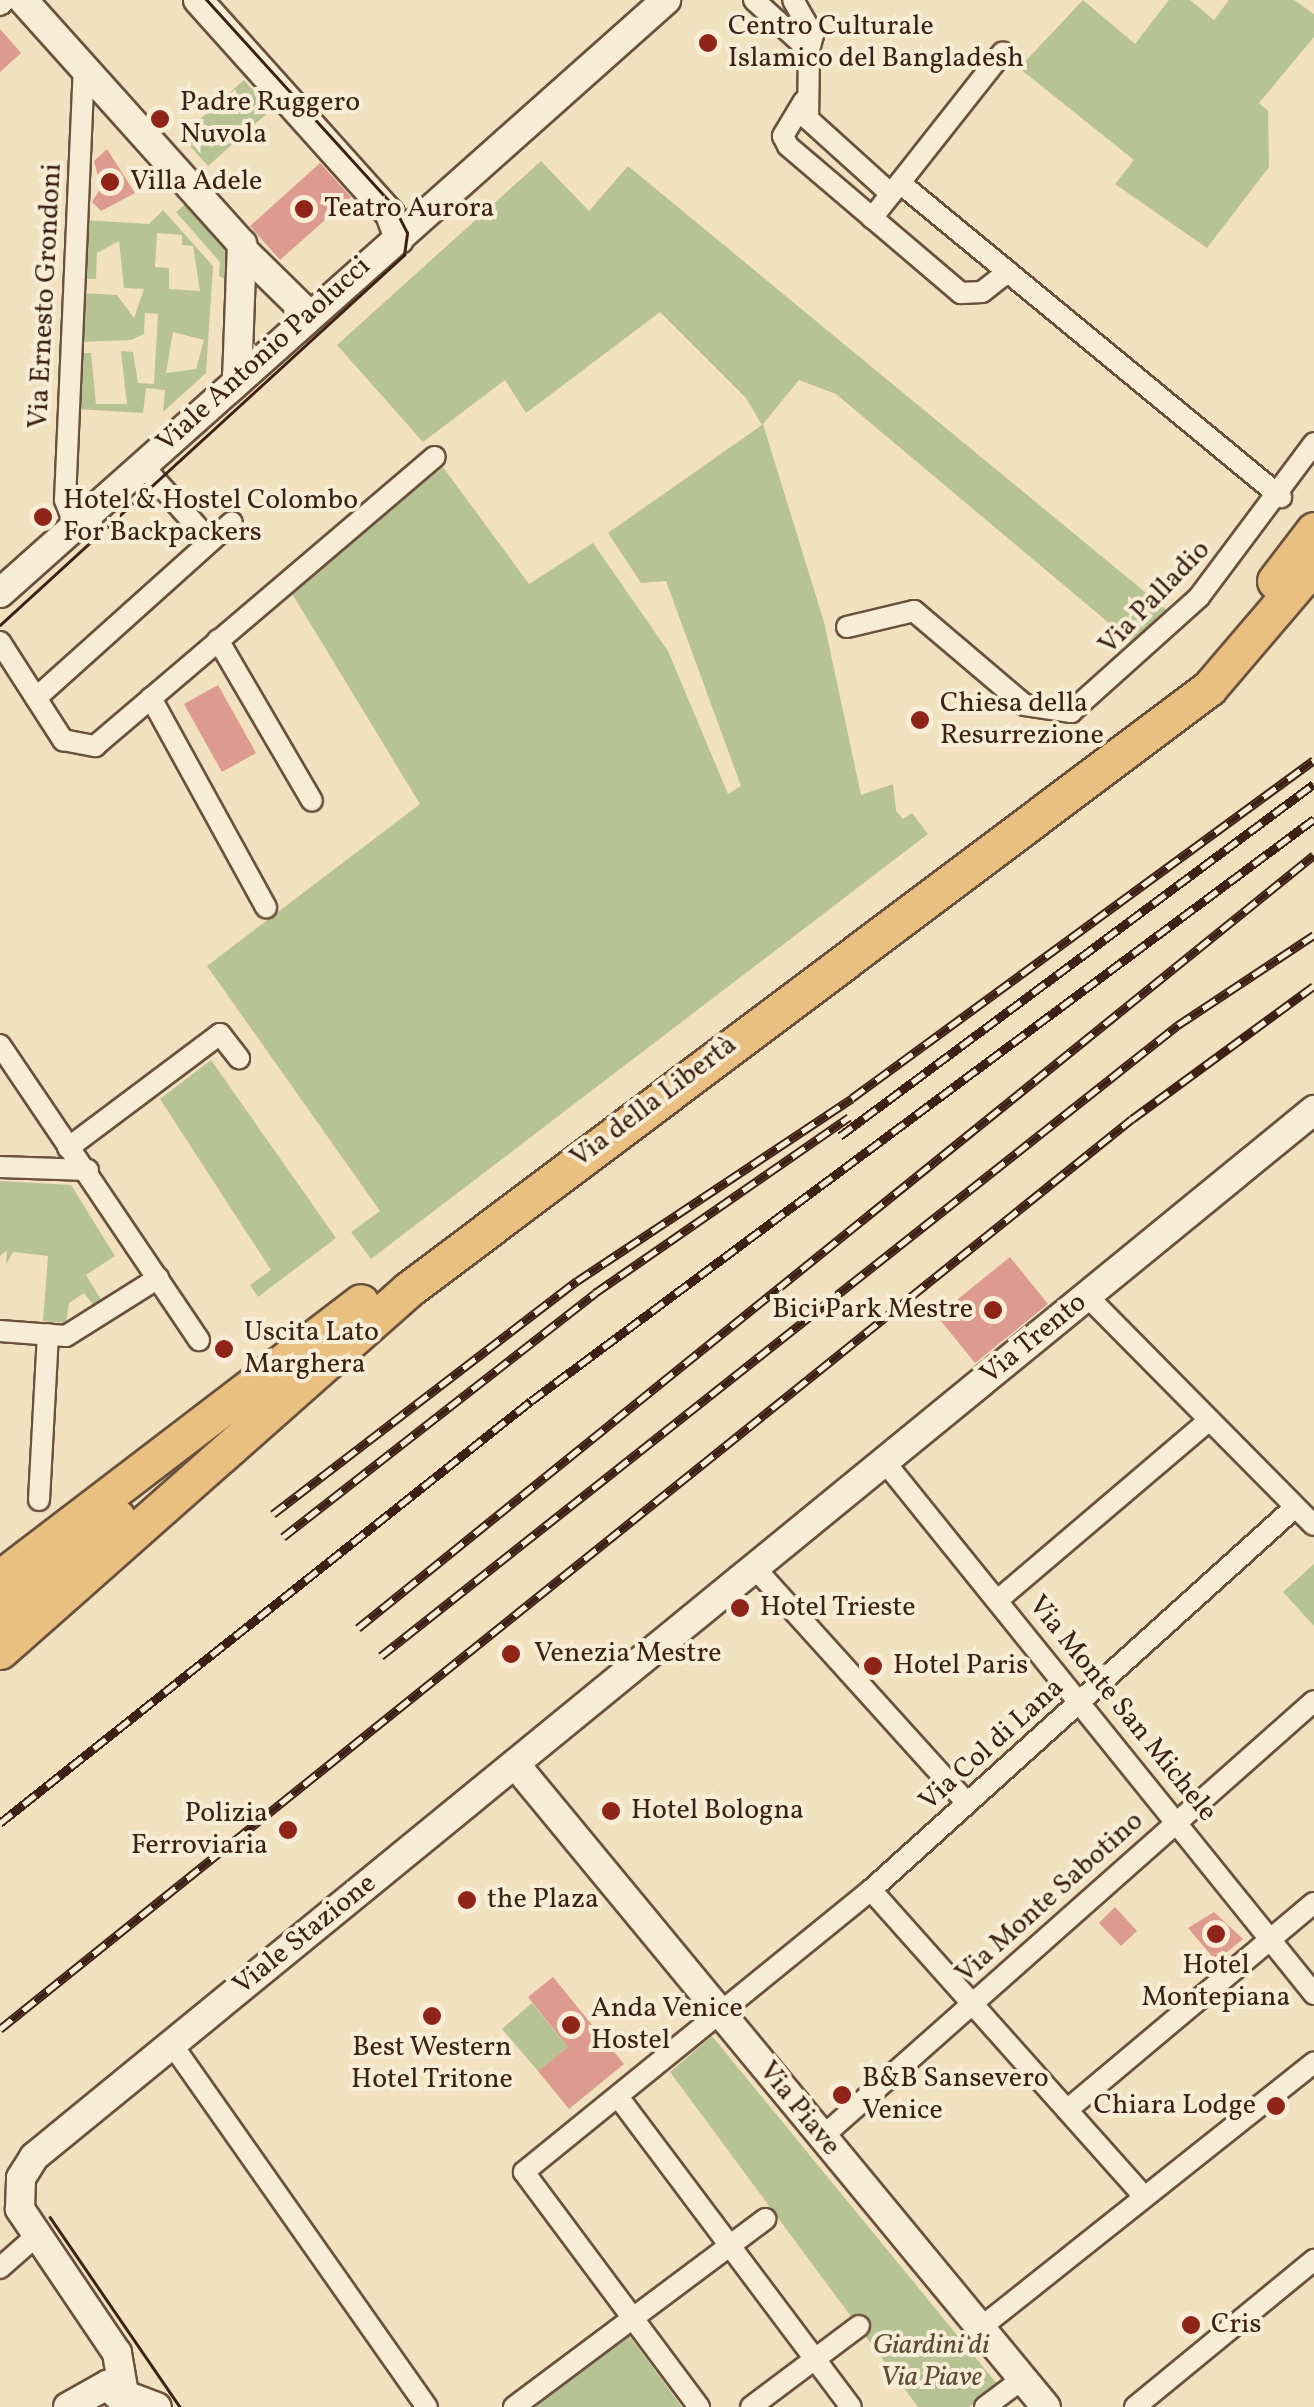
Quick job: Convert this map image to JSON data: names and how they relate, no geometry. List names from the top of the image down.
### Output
{
  "streets": {
    "highway": ["Via della Libertà"],
    "street": [
      "Via Ernesto Grondoni",
      "Viale Antonio Paolucci",
      "Via Palladio",
      "Via Trento",
      "Via Monte San Michele",
      "Via Col di Lana",
      "Via Monte Sabotino",
      "Viale Stazione",
      "Via Piave"
    ]
  },
  "crossings": [
    ["Via Ernesto Grondoni", "Viale Antonio Paolucci"],
    ["Via Trento", "Via Monte San Michele"],
    ["Via Trento", "Viale Stazione"],
    ["Via Monte San Michele", "Via Col di Lana"],
    ["Via Monte San Michele", "Via Monte Sabotino"],
    ["Via Col di Lana", "Via Piave"],
    ["Via Monte Sabotino", "Via Piave"],
    ["Viale Stazione", "Via Piave"]
  ],
  "parks": ["Giardini di Via Piave"],
  "places": [
    "Centro Culturale Islamico del Bangladesh",
    "Padre Ruggero Nuvola",
    "Villa Adele",
    "Teatro Aurora",
    "Hotel & Hostel Colombo For Backpackers",
    "Chiesa della Resurrezione",
    "Bici Park Mestre",
    "Uscita Lato Marghera",
    "Hotel Trieste",
    "Venezia Mestre",
    "Hotel Paris",
    "Hotel Bologna",
    "Polizia Ferroviaria",
    "the Plaza",
    "Hotel Montepiana",
    "Best Western Hotel Tritone",
    "Anda Venice Hostel",
    "B&B Sansevero Venice",
    "Chiara Lodge",
    "Cris"
  ]
}
